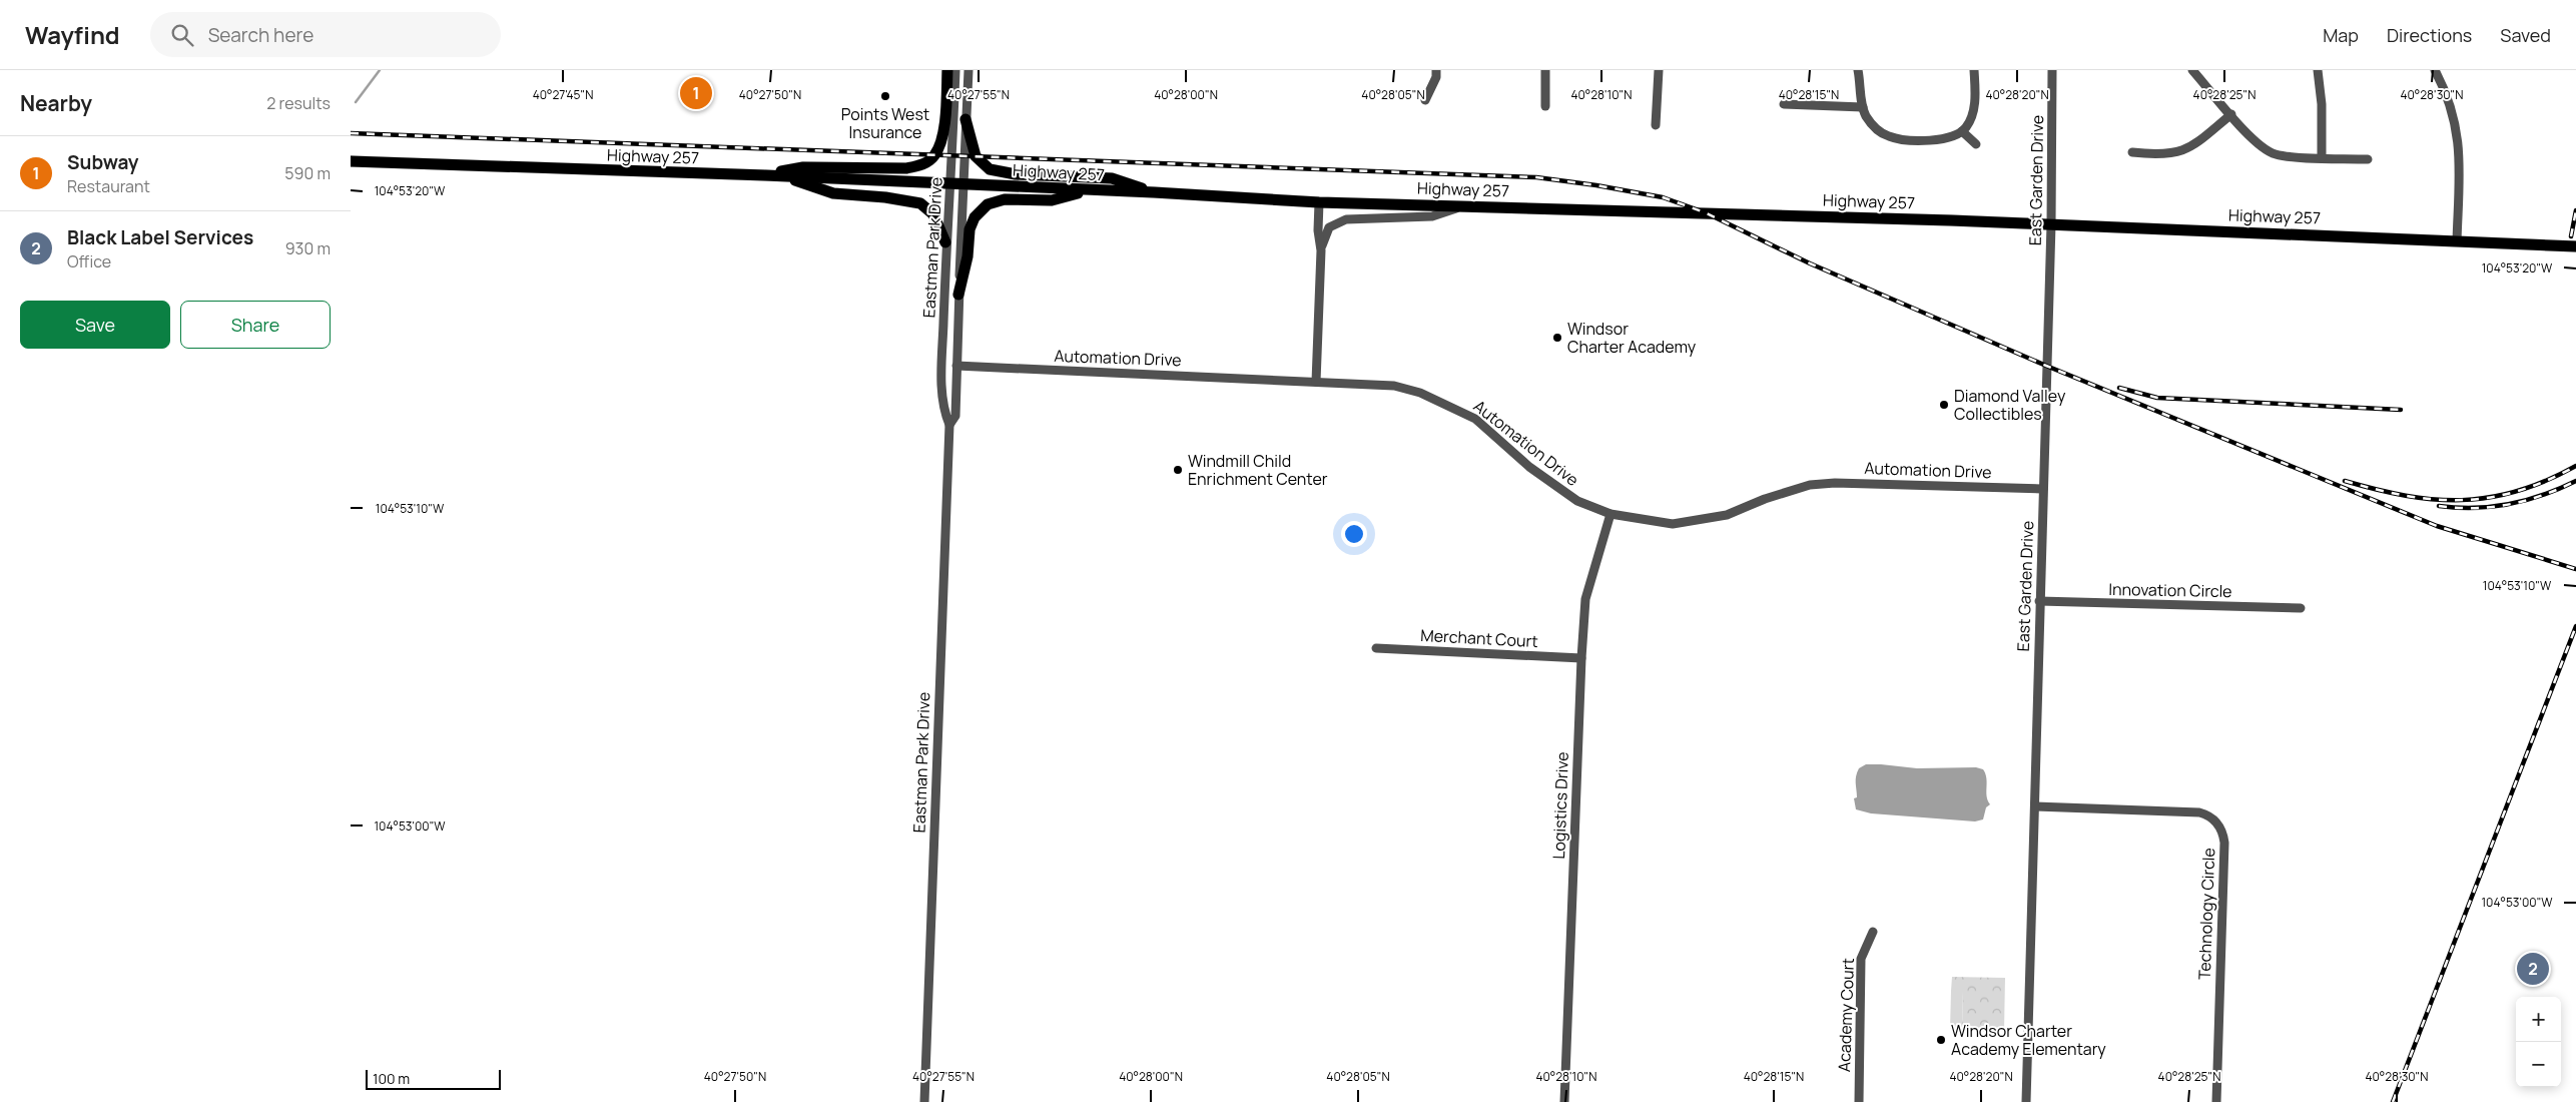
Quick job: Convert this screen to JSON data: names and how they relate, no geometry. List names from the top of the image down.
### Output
{
  "streets": {
    "main road": ["Highway 257"],
    "street": [
      "East Garden Drive",
      "Eastman Park Drive",
      "Automation Drive",
      "Innovation Circle",
      "Merchant Court",
      "Logistics Drive",
      "Technology Circle",
      "Academy Court"
    ]
  },
  "crossings": [
    ["Highway 257", "East Garden Drive"],
    ["Highway 257", "Eastman Park Drive"],
    ["East Garden Drive", "Automation Drive"],
    ["East Garden Drive", "Innovation Circle"],
    ["East Garden Drive", "Technology Circle"],
    ["Eastman Park Drive", "Automation Drive"],
    ["Automation Drive", "Logistics Drive"],
    ["Merchant Court", "Logistics Drive"]
  ],
  "places": [
    "Points West Insurance",
    "Windsor Charter Academy",
    "Diamond Valley Collectibles",
    "Windmill Child Enrichment Center",
    "Windsor Charter Academy Elementary"
  ],
  "scale_bar": "100 m",
  "page": {
    "header": "Wayfind",
    "search": "Search here",
    "nav": ["Map", "Directions", "Saved"],
    "heading": ["Nearby", "2 results"],
    "pins": ["1", "2"],
    "list": [
      {
        "mark": "1",
        "name": "Subway",
        "note": "Restaurant",
        "value": "590 m"
      },
      {
        "mark": "2",
        "name": "Black Label Services",
        "note": "Office",
        "value": "930 m"
      }
    ],
    "buttons": ["Save", "Share"],
    "map_buttons": ["+", "−"],
    "scale": "100 m"
  },
  "coordinates": [
    "40°27'45\"N",
    "40°27'50\"N",
    "40°27'55\"N",
    "40°28'00\"N",
    "40°28'05\"N",
    "40°28'10\"N",
    "40°28'15\"N",
    "40°28'20\"N",
    "40°28'25\"N",
    "40°28'30\"N",
    "104°53'20\"W",
    "104°53'10\"W",
    "104°53'00\"W"
  ]
}
